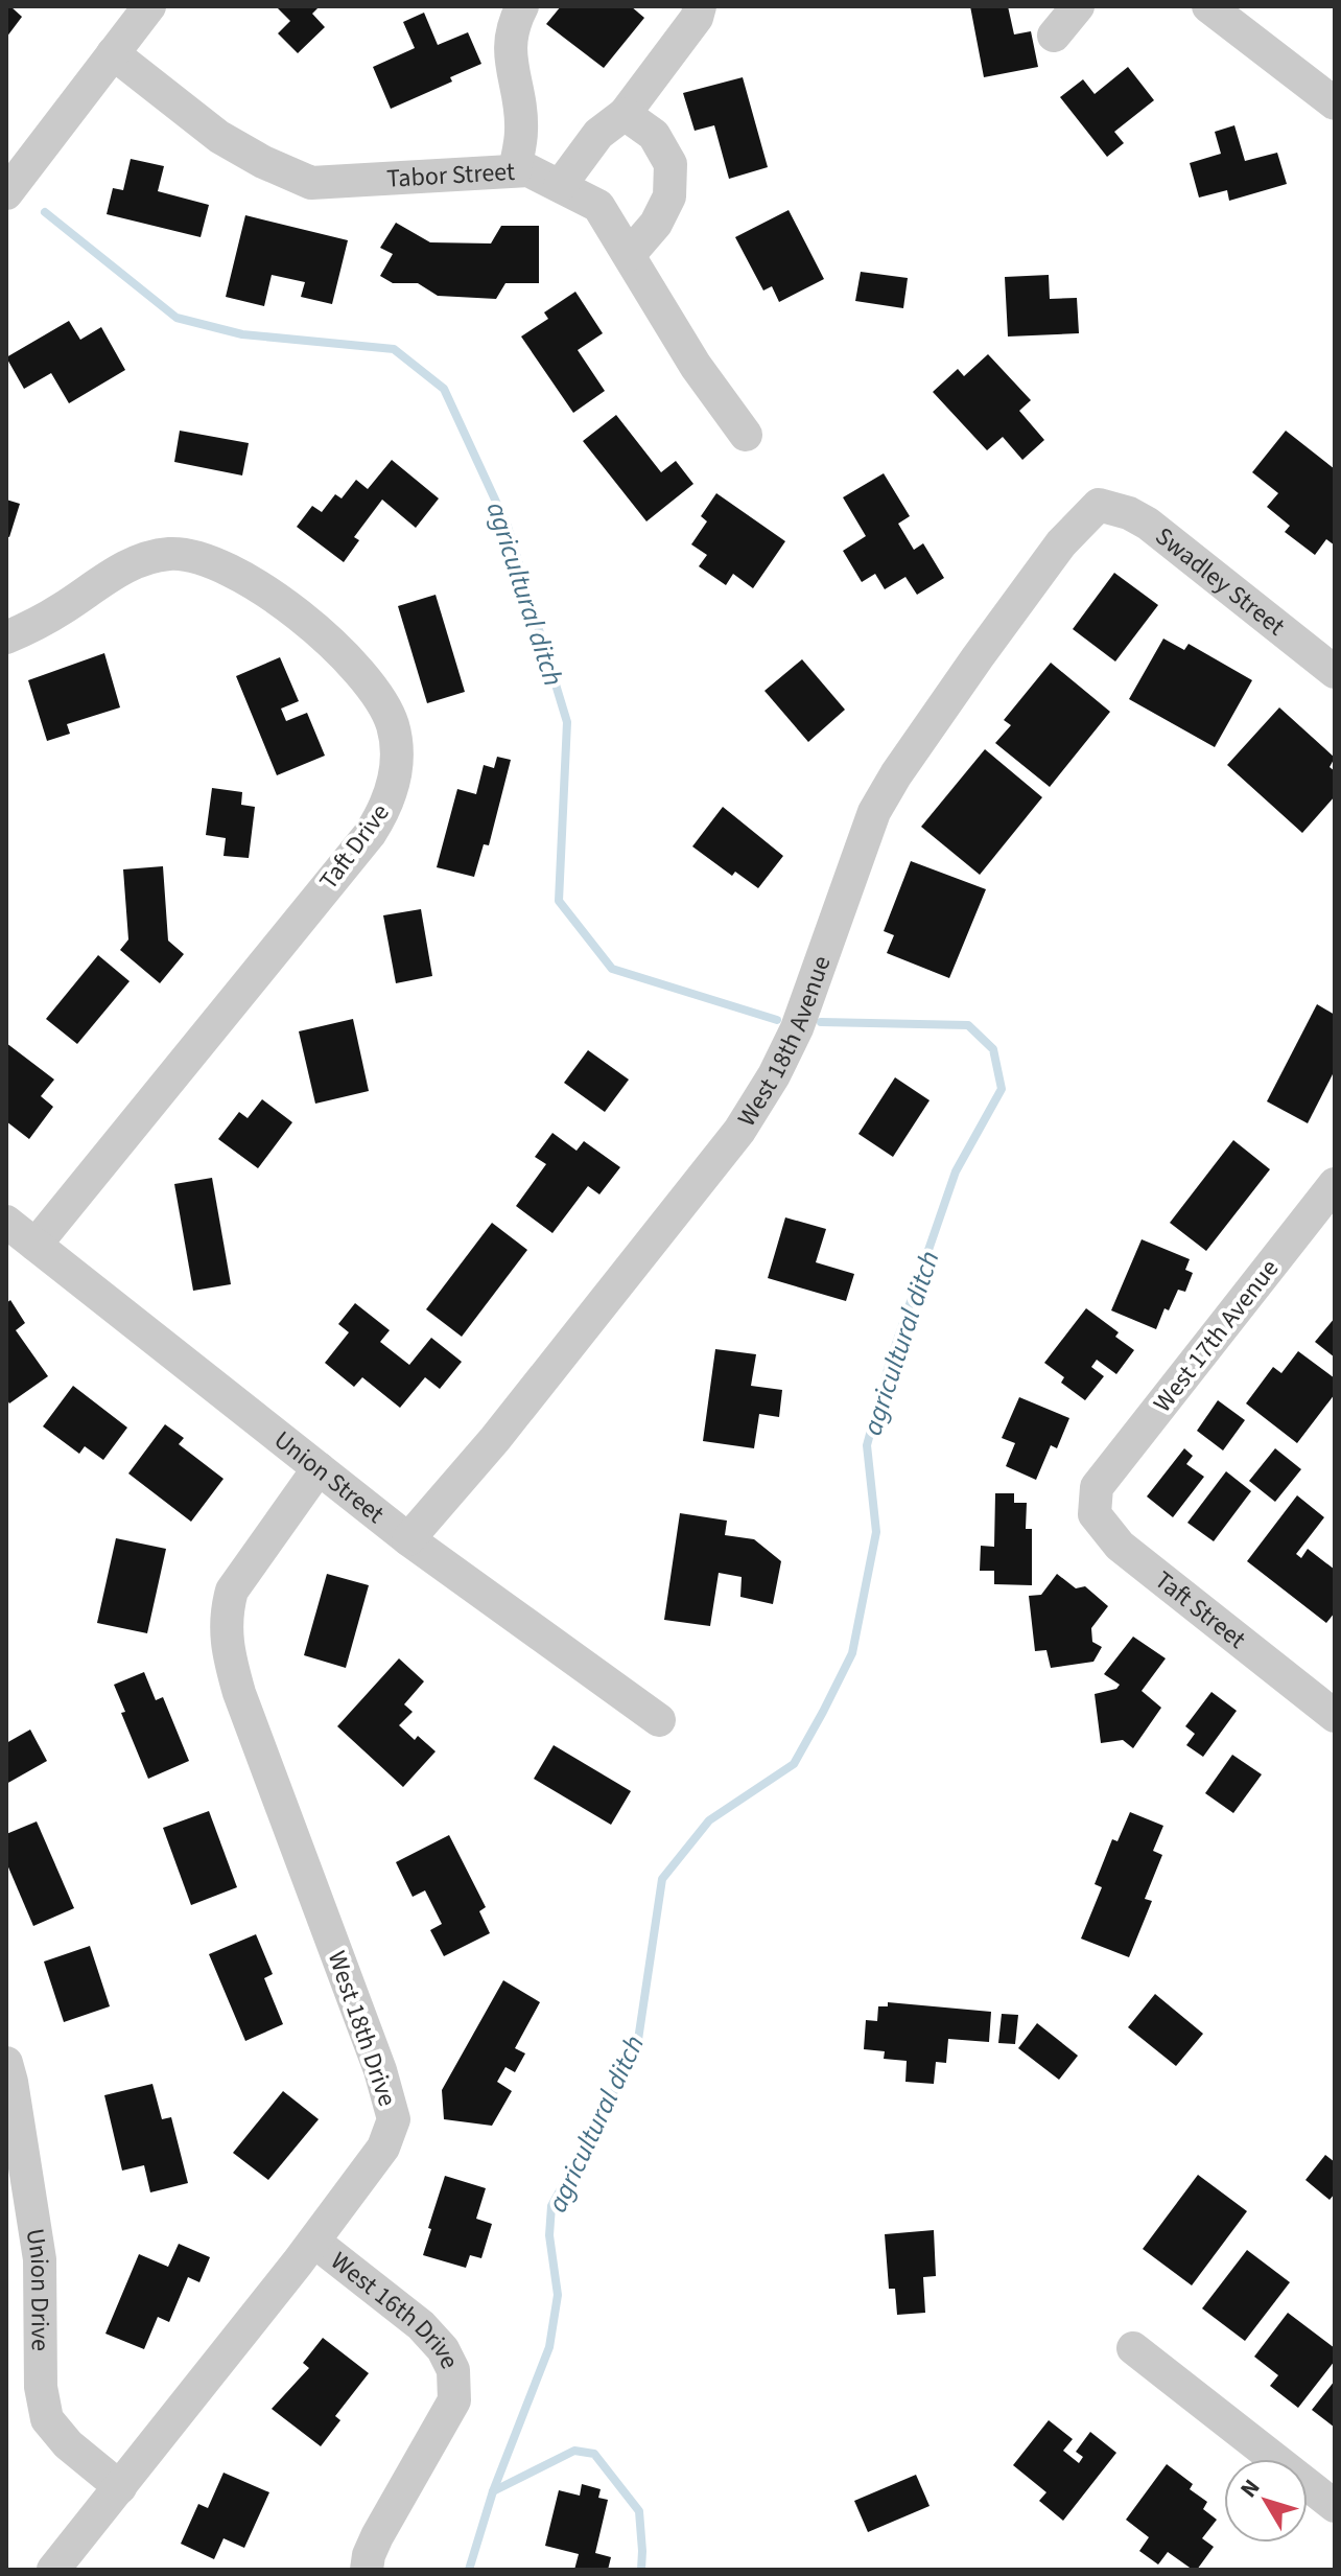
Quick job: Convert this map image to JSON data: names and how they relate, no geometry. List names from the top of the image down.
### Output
{
  "streets": {
    "street": [
      "Tabor Street",
      "Swadley Street",
      "Taft Drive",
      "West 18th Avenue",
      "West 17th Avenue",
      "Union Street",
      "Taft Street",
      "West 18th Drive",
      "Union Drive",
      "West 16th Drive"
    ]
  },
  "crossings": [
    ["Swadley Street", "West 18th Avenue"],
    ["Taft Drive", "Union Street"],
    ["West 18th Avenue", "Union Street"],
    ["West 17th Avenue", "Taft Street"],
    ["Union Street", "West 18th Drive"],
    ["West 18th Drive", "Union Drive"],
    ["West 18th Drive", "West 16th Drive"]
  ],
  "water": ["agricultural ditch"],
  "north": "top left"
}
